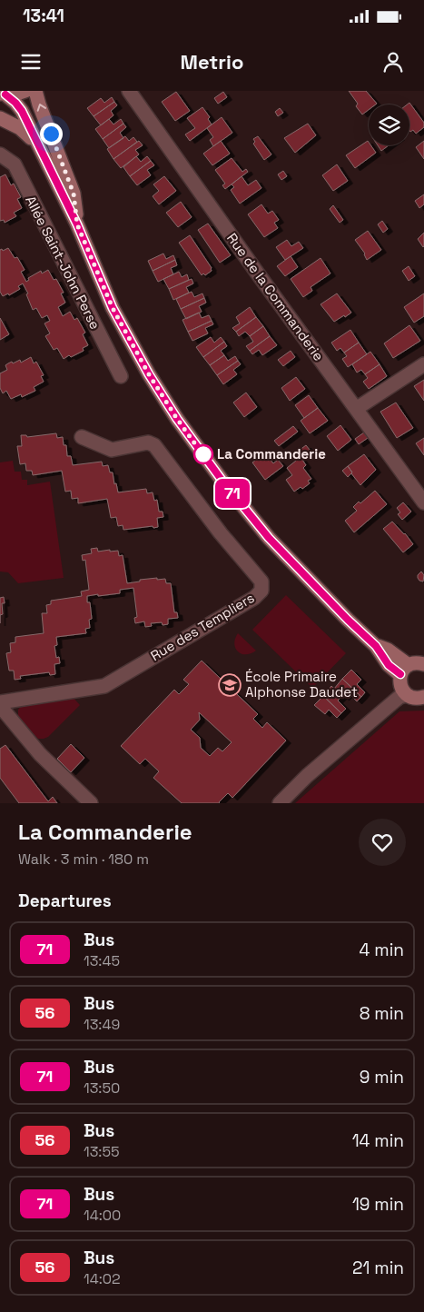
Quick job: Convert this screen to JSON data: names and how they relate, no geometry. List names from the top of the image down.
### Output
{
  "streets": {
    "street": ["Allée Saint-John Perse", "Rue de la Commanderie", "Rue des Templiers"]
  },
  "places": {
    "other": ["La Commanderie"],
    "school or university": ["École Primaire Alphonse Daudet"]
  },
  "lines": ["bus line 71"],
  "page": {
    "status": "13:41",
    "header": "Metrio",
    "on_map": "71",
    "heading": [
      ["La Commanderie", "Walk · 3 min · 180 m"],
      "Departures"
    ],
    "list": [
      {
        "mark": "71",
        "name": "Bus",
        "note": "13:45",
        "value": "4 min"
      },
      {
        "mark": "56",
        "name": "Bus",
        "note": "13:49",
        "value": "8 min"
      },
      {
        "mark": "71",
        "name": "Bus",
        "note": "13:50",
        "value": "9 min"
      },
      {
        "mark": "56",
        "name": "Bus",
        "note": "13:55",
        "value": "14 min"
      },
      {
        "mark": "71",
        "name": "Bus",
        "note": "14:00",
        "value": "19 min"
      },
      {
        "mark": "56",
        "name": "Bus",
        "note": "14:02",
        "value": "21 min"
      }
    ]
  }
}
